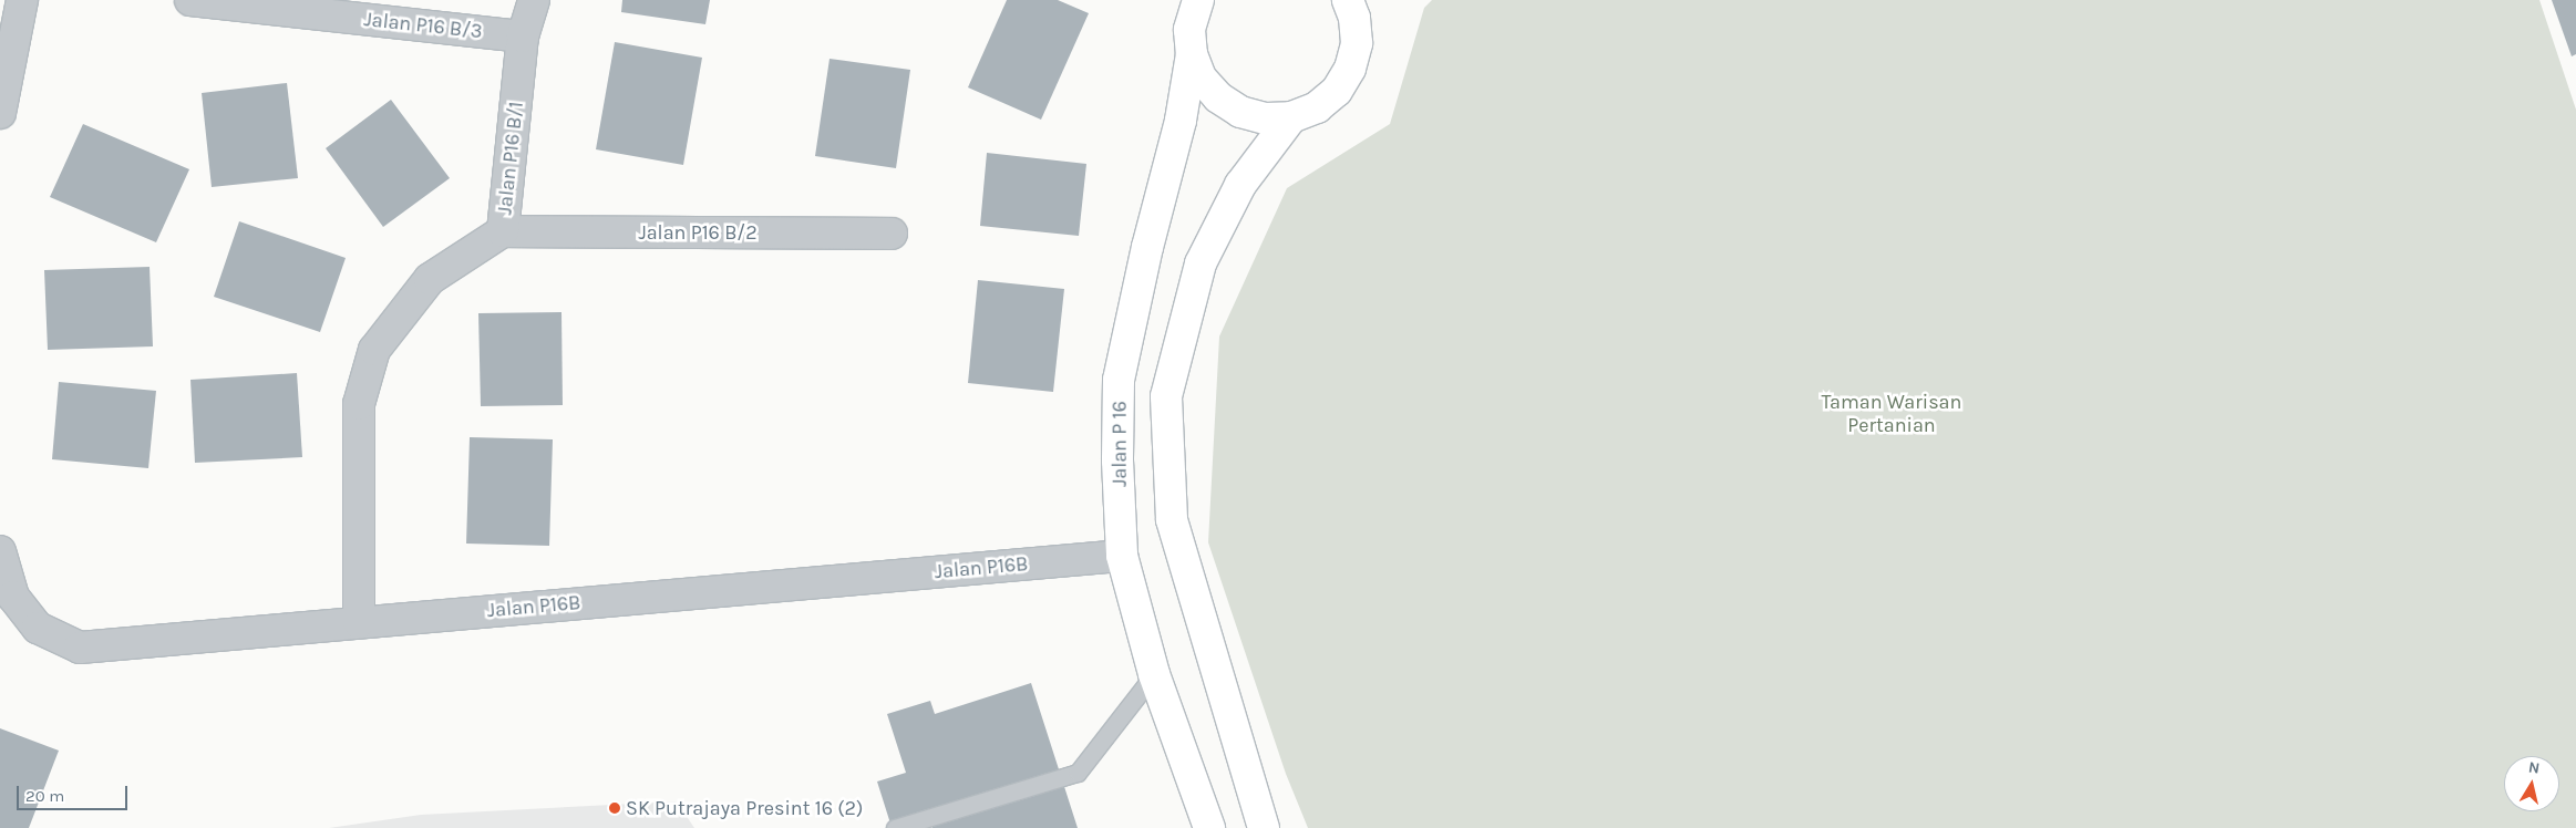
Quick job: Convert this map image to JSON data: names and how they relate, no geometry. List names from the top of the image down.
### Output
{
  "streets": {
    "street": [
      "Jalan P16 B/3",
      "Jalan P16 B/1",
      "Jalan P16 B/2",
      "Jalan P 16",
      "Jalan P16B"
    ]
  },
  "crossings": [
    ["Jalan P16 B/3", "Jalan P16 B/1"],
    ["Jalan P16 B/1", "Jalan P16 B/2"],
    ["Jalan P16 B/1", "Jalan P16B"],
    ["Jalan P 16", "Jalan P16B"]
  ],
  "parks": ["Taman Warisan Pertanian"],
  "places": ["SK Putrajaya Presint 16 (2)"],
  "scale_bar": "20 m",
  "north": "top"
}
